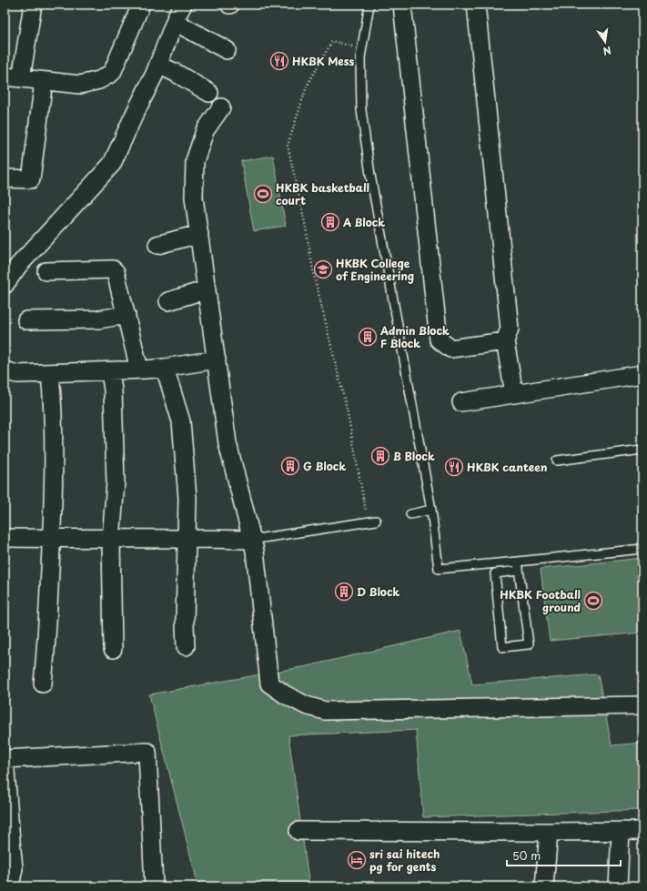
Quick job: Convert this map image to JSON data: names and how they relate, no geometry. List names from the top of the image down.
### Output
{
  "places": {
    "restaurant": ["HKBK Mess", "HKBK canteen"],
    "sports": ["HKBK basketball court", "HKBK Football ground"],
    "building": [
      "A Block",
      "Admin Block F Block",
      "B Block",
      "G Block",
      "D Block"
    ],
    "school or university": ["HKBK College of Engineering"],
    "hotel": ["sri sai hitech pg for gents"]
  },
  "scale_bar": "50 m",
  "north": "bottom"
}
